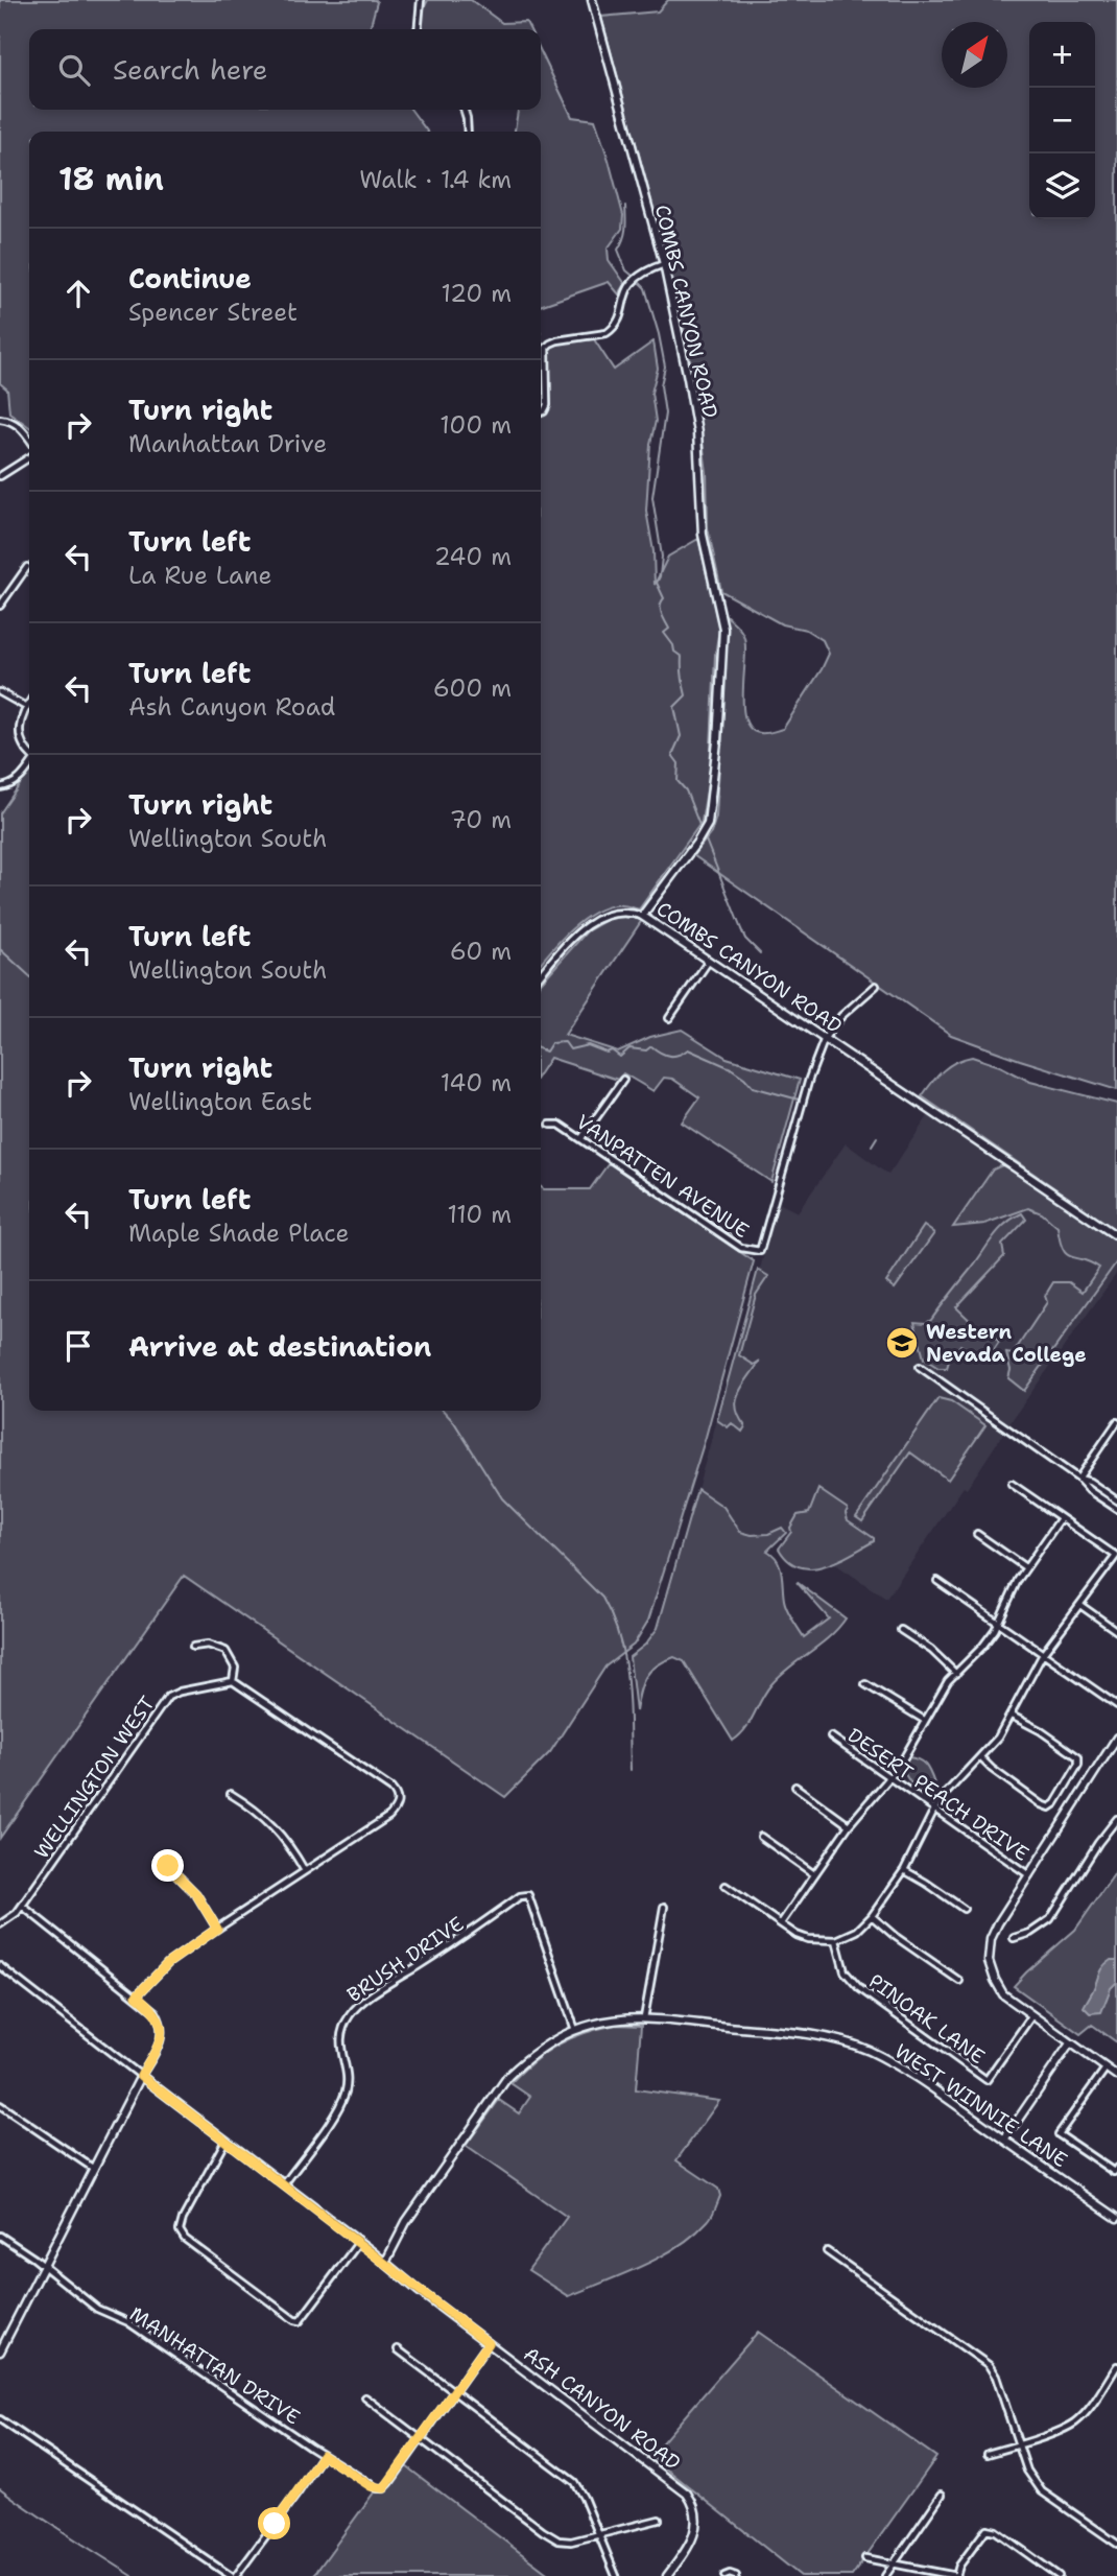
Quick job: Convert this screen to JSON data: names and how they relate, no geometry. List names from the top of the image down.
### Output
{
  "streets": {
    "street": [
      "COMBS CANYON ROAD",
      "VANPATTEN AVENUE",
      "WELLINGTON WEST",
      "DESERT PEACH DRIVE",
      "BRUSH DRIVE",
      "PINOAK LANE",
      "WEST WINNIE LANE",
      "MANHATTAN DRIVE",
      "ASH CANYON ROAD"
    ]
  },
  "crossings": [
    ["COMBS CANYON ROAD", "VANPATTEN AVENUE"],
    ["BRUSH DRIVE", "WEST WINNIE LANE"],
    ["BRUSH DRIVE", "ASH CANYON ROAD"],
    ["WEST WINNIE LANE", "ASH CANYON ROAD"]
  ],
  "places": {
    "school or university": ["Western Nevada College"]
  },
  "north": "top right",
  "page": {
    "map_buttons": ["+", "−"],
    "search": "Search here",
    "heading": ["18 min", "Walk · 1.4 km"],
    "list": [
      ["Continue", "Spencer Street", "120 m"],
      ["Turn right", "Manhattan Drive", "100 m"],
      ["Turn left", "La Rue Lane", "240 m"],
      ["Turn left", "Ash Canyon Road", "600 m"],
      ["Turn right", "Wellington South", "70 m"],
      ["Turn left", "Wellington South", "60 m"],
      ["Turn right", "Wellington East", "140 m"],
      ["Turn left", "Maple Shade Place", "110 m"],
      "Arrive at destination"
    ]
  }
}
